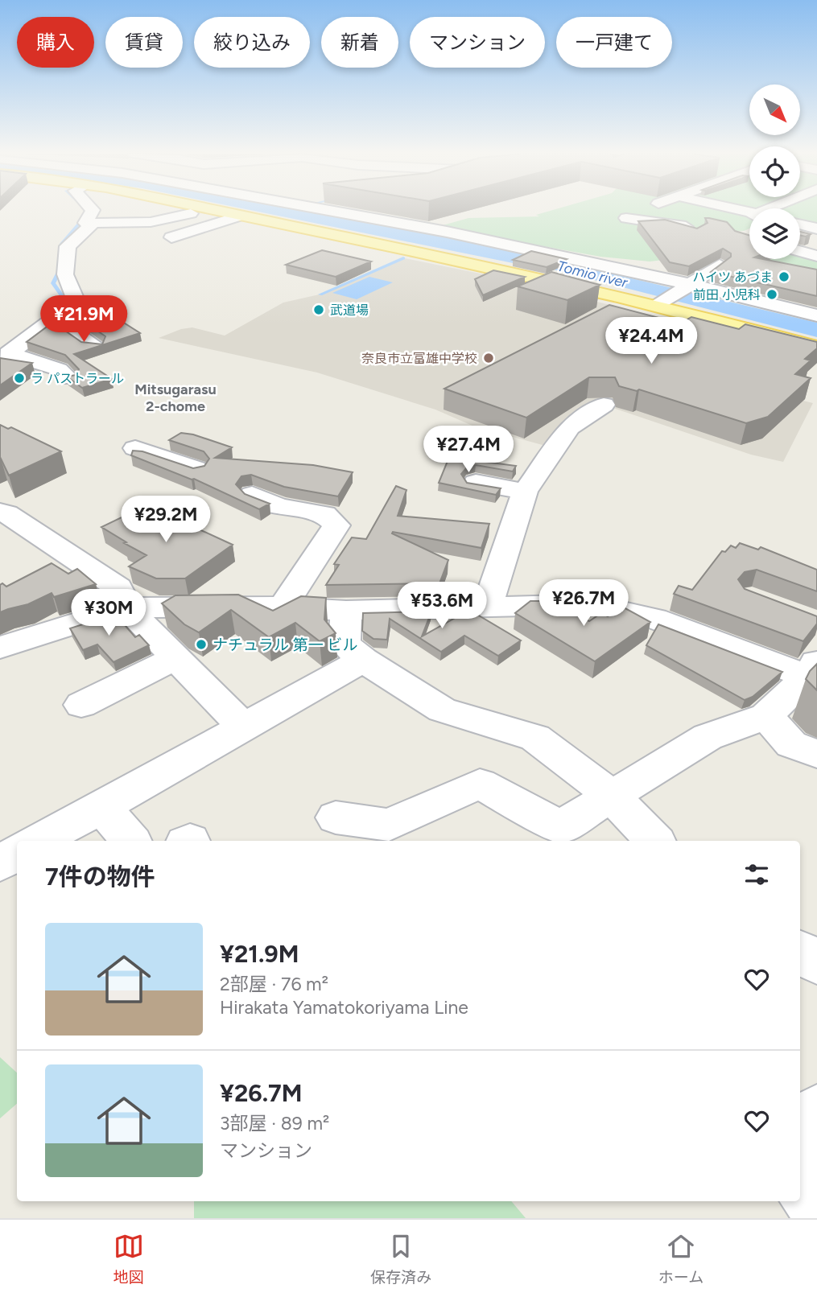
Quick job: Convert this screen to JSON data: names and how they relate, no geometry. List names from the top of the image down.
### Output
{
  "districts": ["Mitsugarasu 2-chome"],
  "water": ["Tomio river"],
  "places": [
    "ハイツ あづま",
    "前田 小児科",
    "武道場",
    "奈良市立富雄中学校",
    "ラ パストラール",
    "ナチュラル 第一 ビル"
  ],
  "north": "bottom right",
  "page": {
    "chip": [
      "購入",
      "賃貸",
      "絞り込み",
      "新着",
      "マンション",
      "一戸建て"
    ],
    "price": [
      "¥21.9M",
      "¥24.4M",
      "¥27.4M",
      "¥29.2M",
      "¥26.7M",
      "¥53.6M",
      "¥30M"
    ],
    "heading": "7件の物件",
    "list": [
      {
        "name": "¥21.9M",
        "note": "2部屋 · 76 m² · Hirakata Yamatokoriyama Line"
      },
      {
        "name": "¥26.7M",
        "note": "3部屋 · 89 m² · マンション"
      }
    ],
    "tabs": ["地図", "保存済み", "ホーム"]
  }
}
